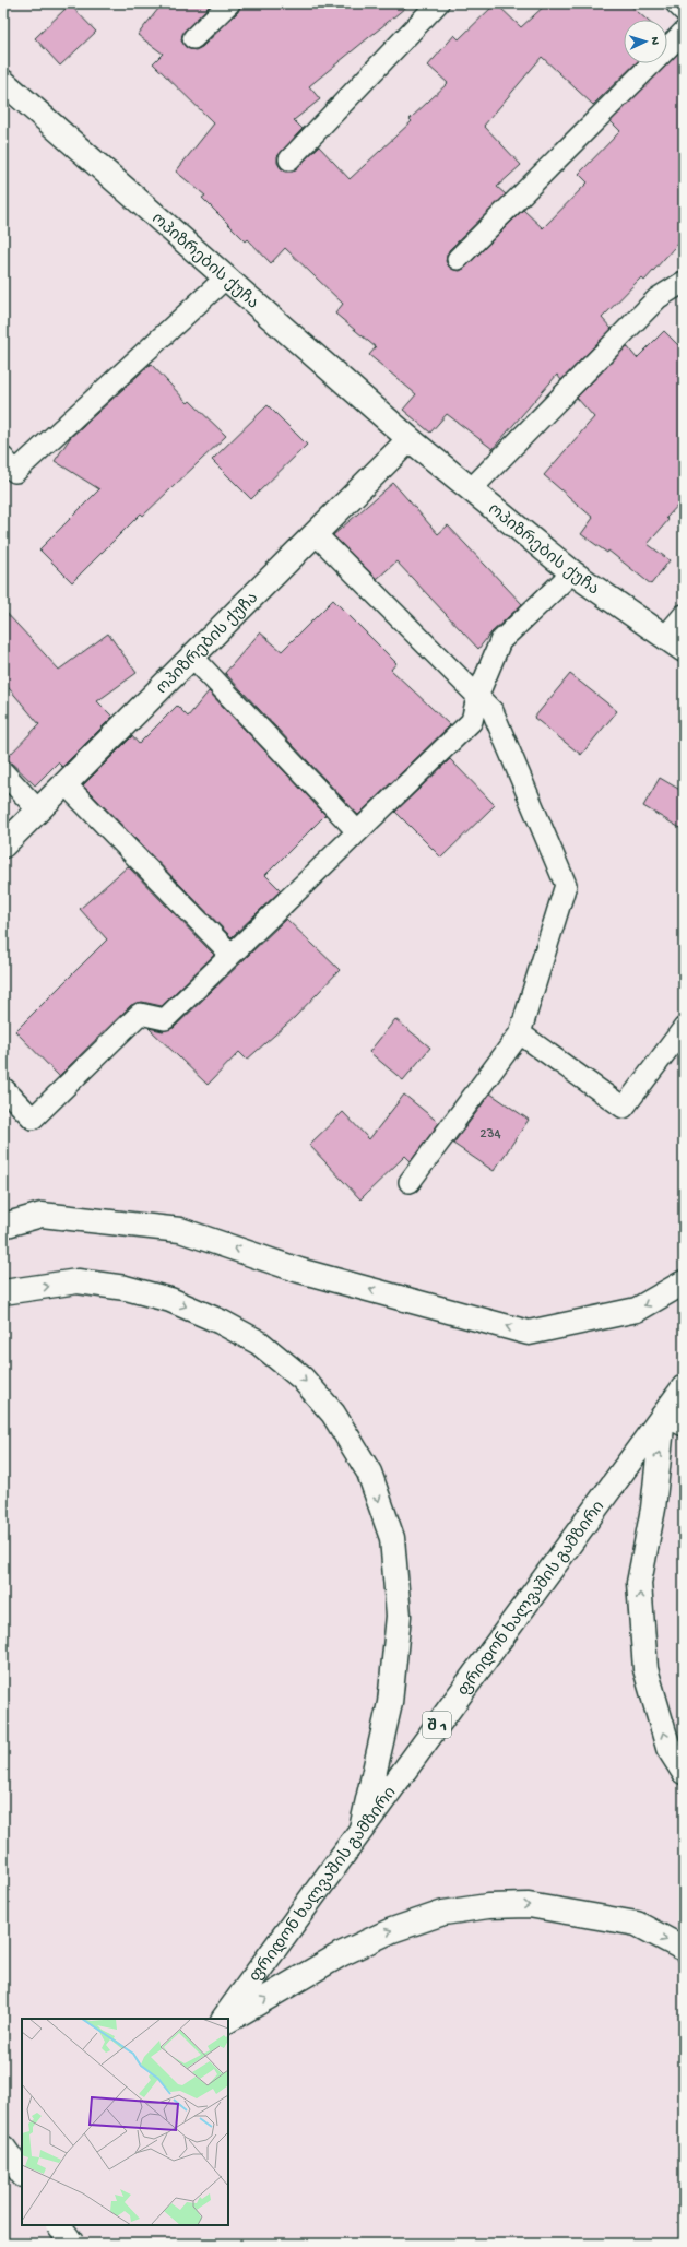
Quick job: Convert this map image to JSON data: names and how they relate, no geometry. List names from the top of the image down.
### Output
{
  "streets": {
    "main road": ["ოპიზრების ქუჩა", "ფრიდონ ხალვაშის გამზირი", "შ 1"]
  },
  "house_numbers": ["234"],
  "north": "right"
}
